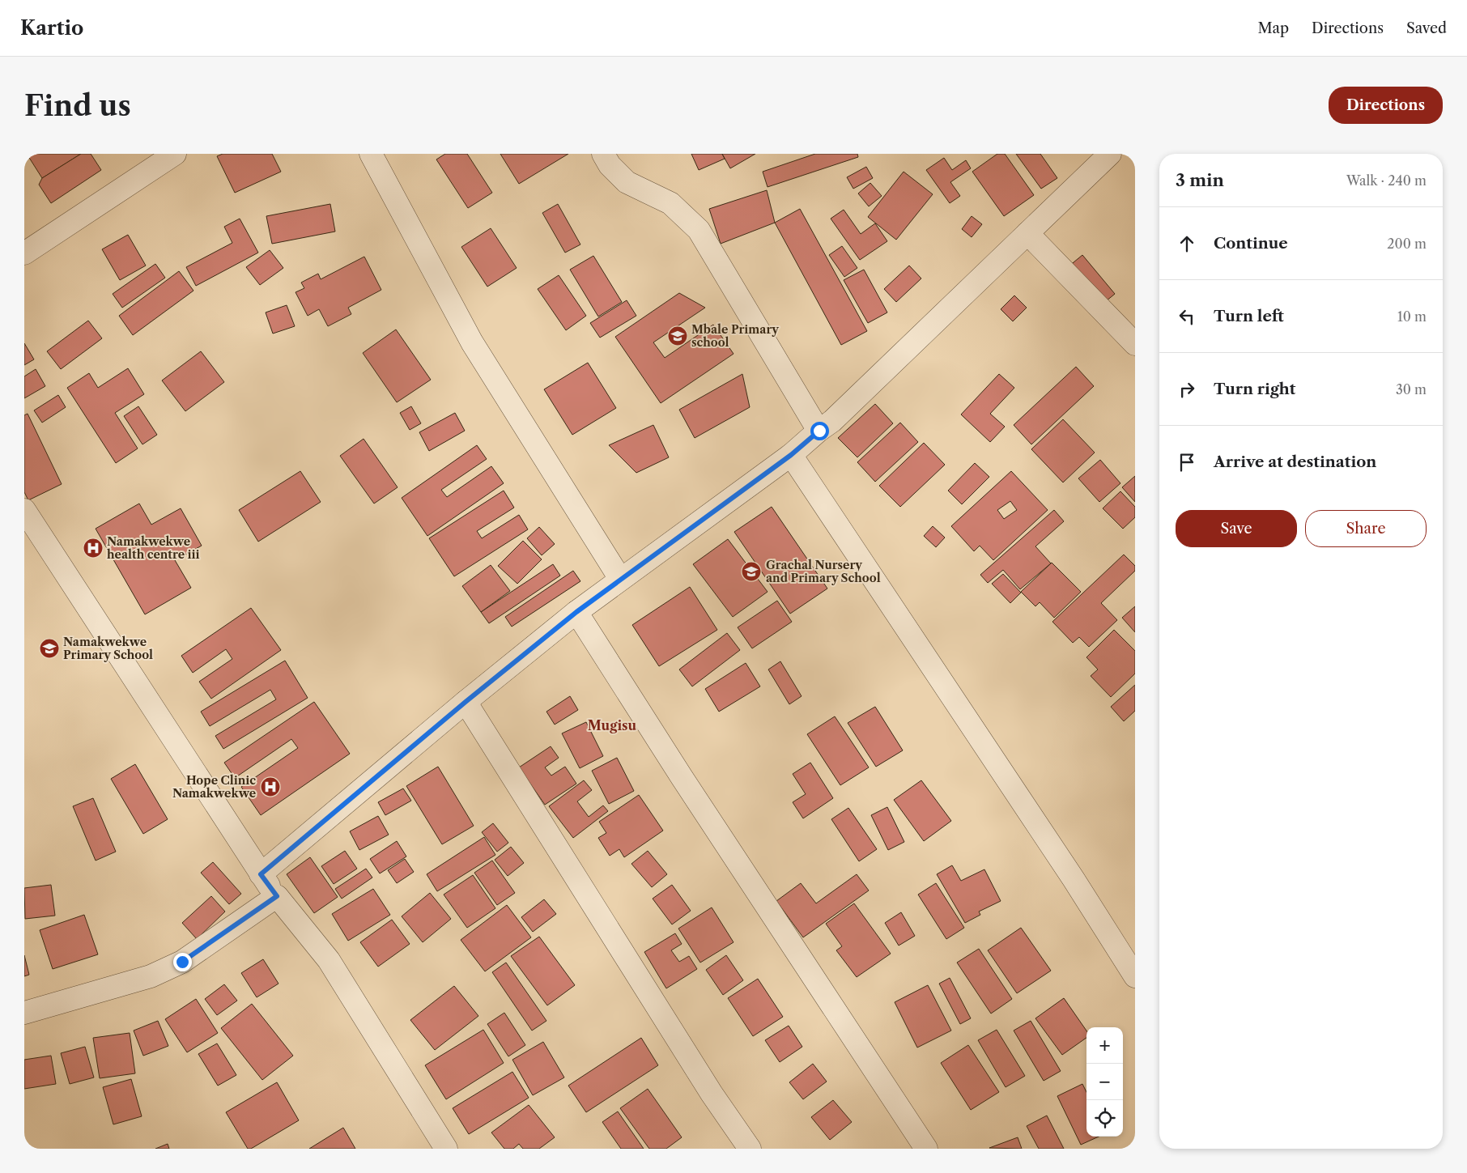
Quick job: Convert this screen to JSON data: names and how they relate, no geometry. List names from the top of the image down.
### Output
{
  "districts": ["Mugisu"],
  "places": {
    "school or university": ["Mbale Primary school", "Grachal Nursery and Primary School", "Namakwekwe Primary School"],
    "hospital": ["Namakwekwe health centre iii", "Hope Clinic Namakwekwe"]
  },
  "page": {
    "header": "Kartio",
    "nav": ["Map", "Directions", "Saved"],
    "buttons": [
      "Directions",
      ["Save", "Share"]
    ],
    "title": "Find us",
    "heading": ["3 min", "Walk · 240 m"],
    "list": [
      ["Continue", "200 m"],
      ["Turn left", "10 m"],
      ["Turn right", "30 m"],
      "Arrive at destination"
    ],
    "map_buttons": ["+", "−"]
  }
}
